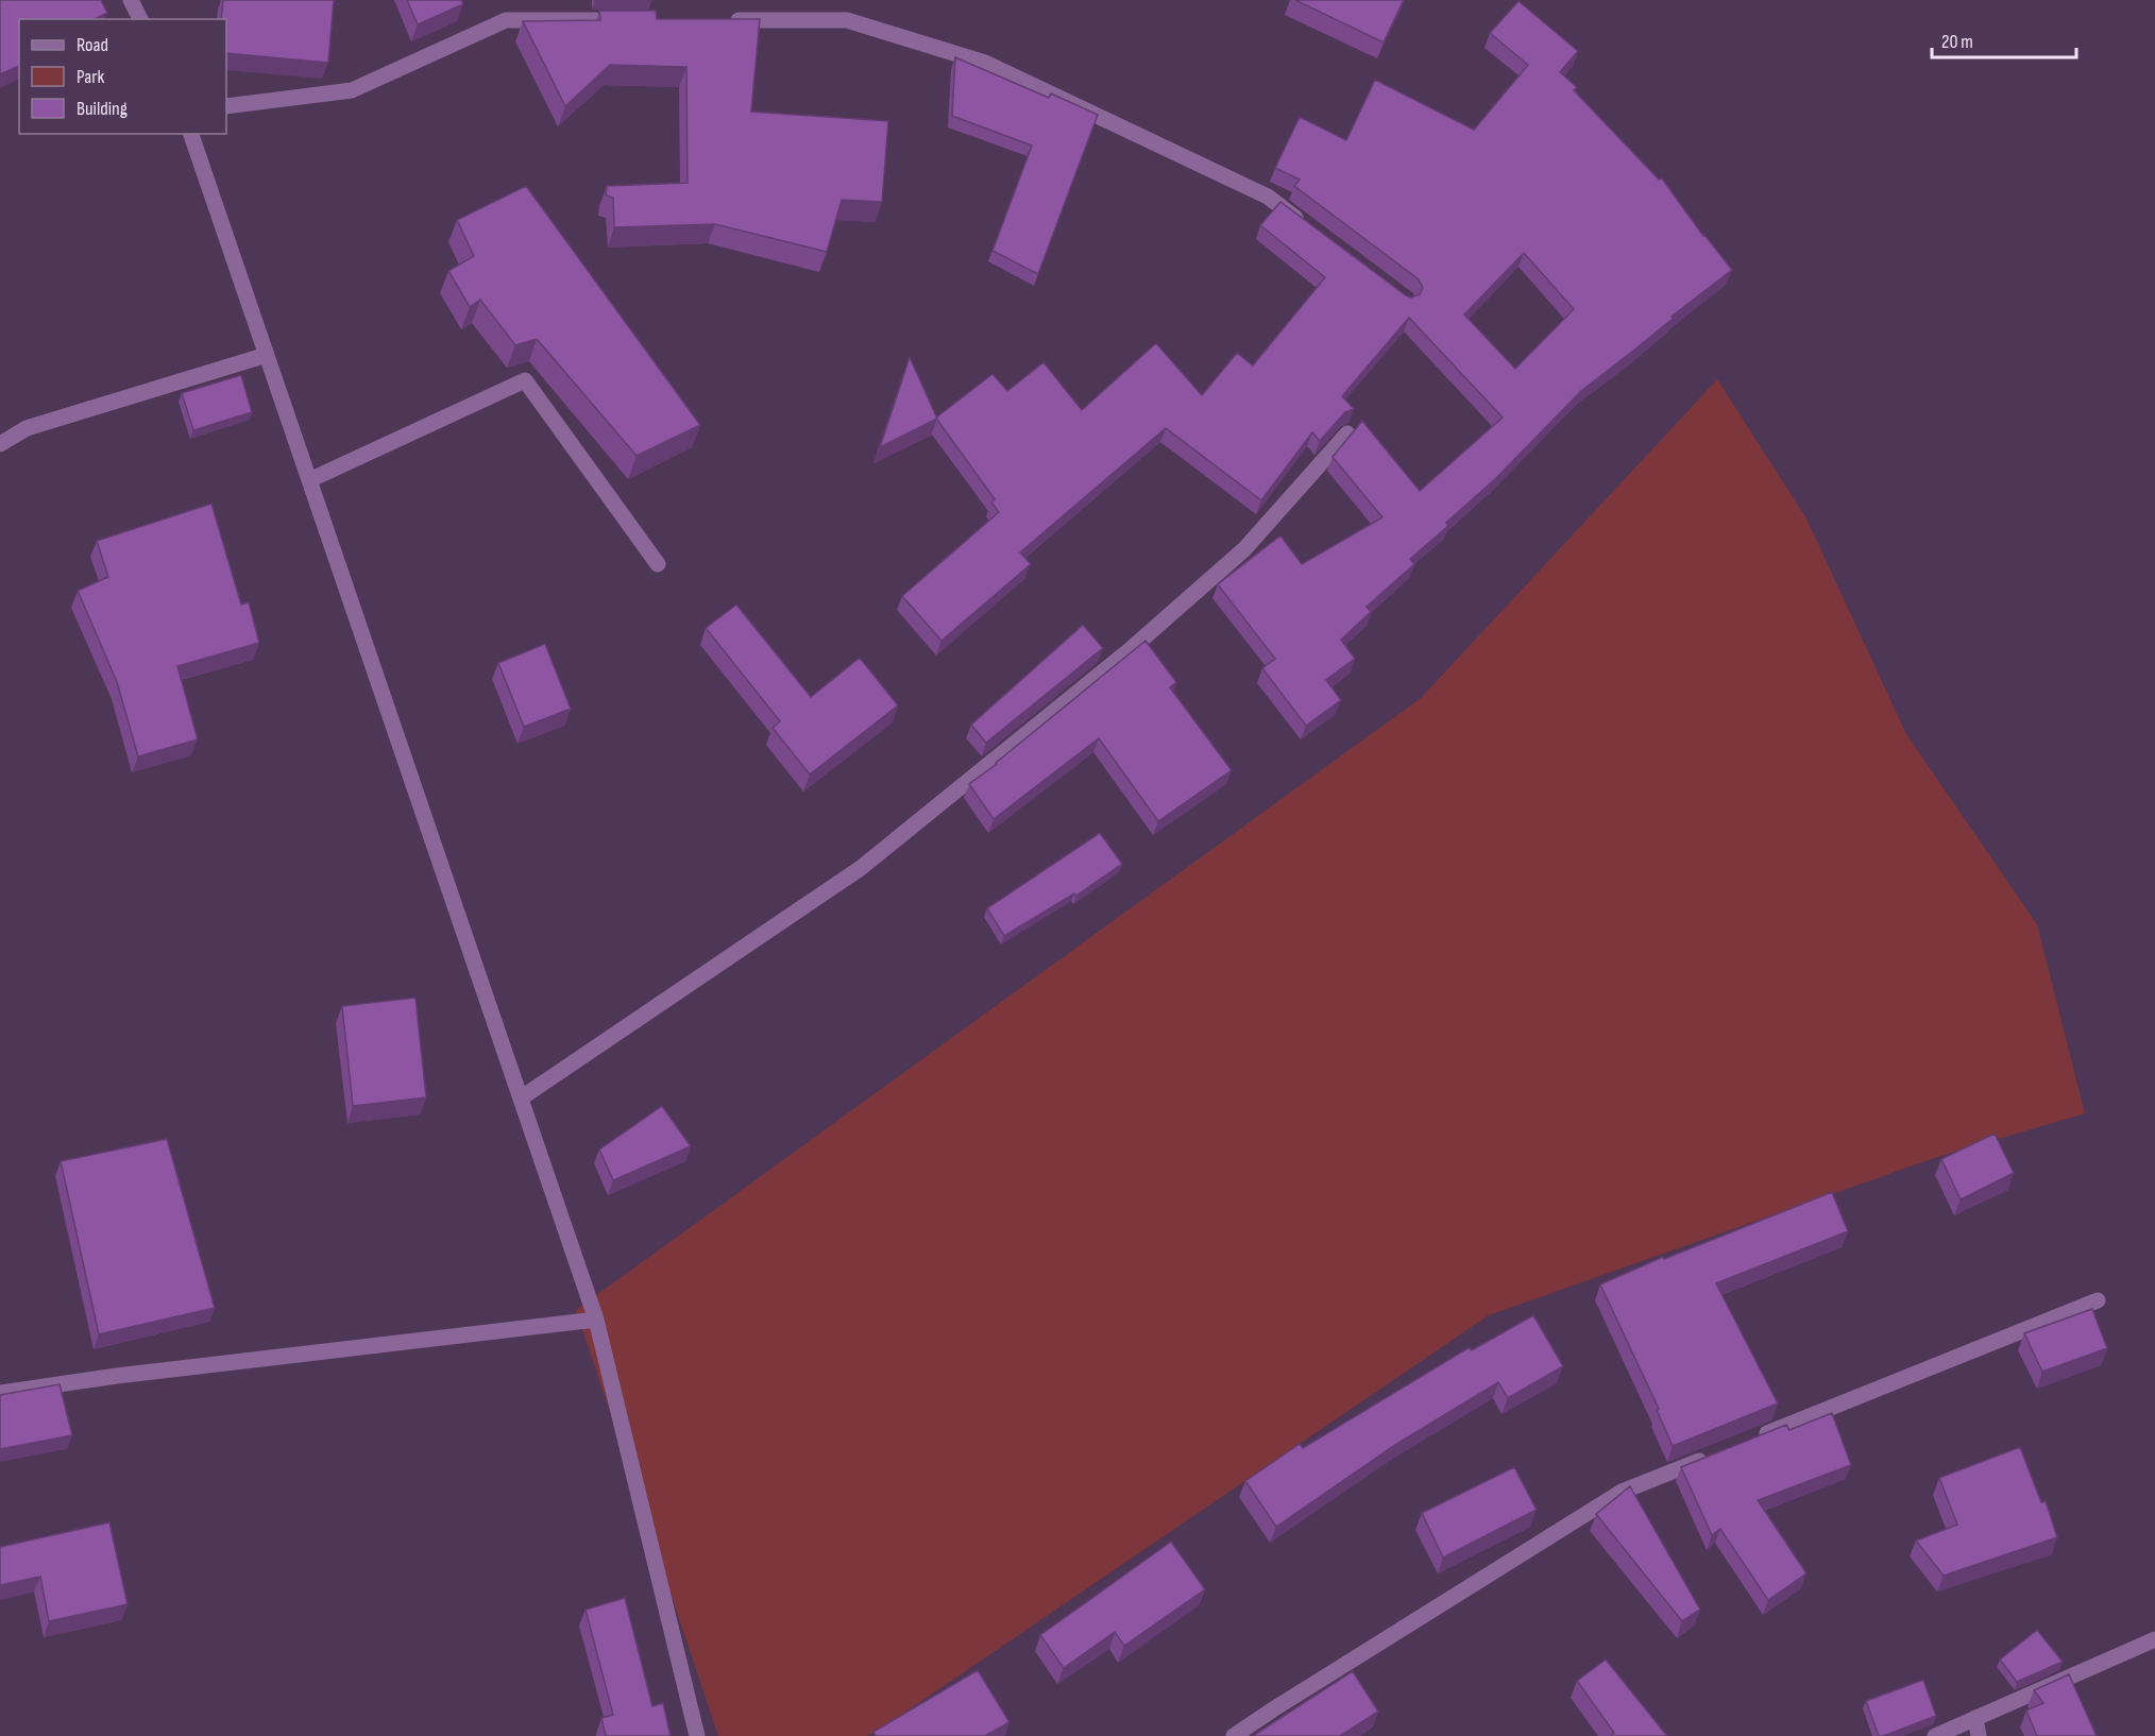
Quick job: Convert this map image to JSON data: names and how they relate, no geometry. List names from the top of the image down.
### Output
{
  "legend": ["Road", "Park", "Building"],
  "scale_bar": "20 m"
}
